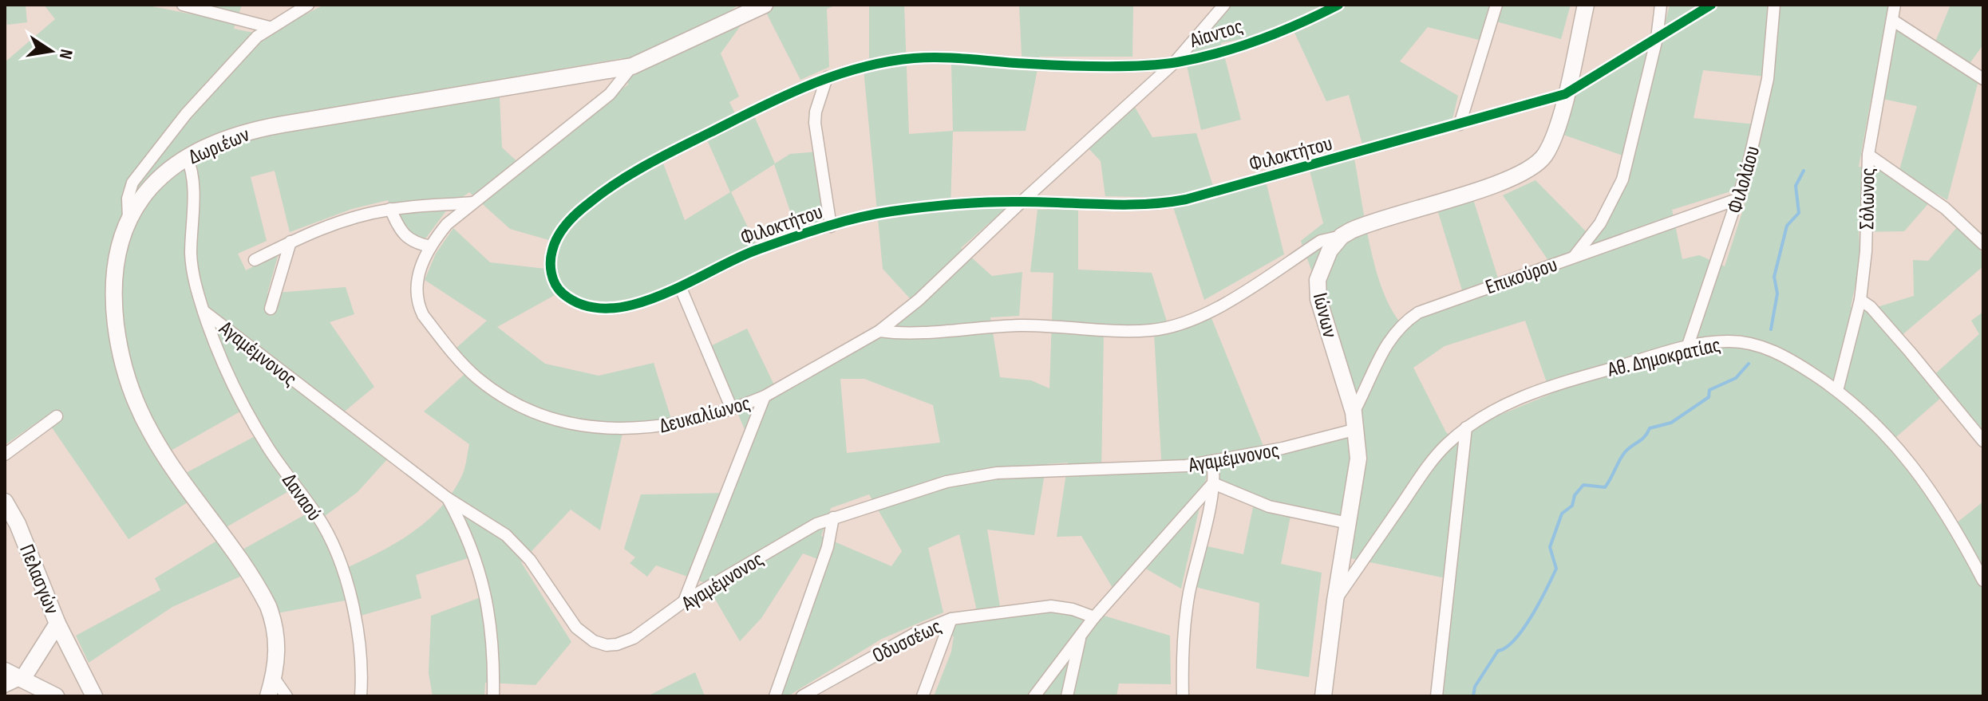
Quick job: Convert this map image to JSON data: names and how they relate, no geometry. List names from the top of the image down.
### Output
{
  "streets": {
    "street": [
      "Aiαντος",
      "Δωριέων",
      "Φιλοκτήτου",
      "Φιλολάου",
      "Σόλωνος",
      "Επικούρου",
      "Ιώνων",
      "Αγαμέμνονος",
      "Αθ. Δημοκρατίας",
      "Δευκαλίωνος",
      "Δαναού",
      "Πελασγών",
      "Οδυσσέως"
    ]
  },
  "crossings": [
    ["Aiαντος", "Φιλοκτήτου"],
    ["Aiαντος", "Δευκαλίωνος"],
    ["Δωριέων", "Δευκαλίωνος"],
    ["Δωριέων", "Δαναού"],
    ["Φιλοκτήτου", "Δευκαλίωνος"],
    ["Φιλολάου", "Επικούρου"],
    ["Φιλολάου", "Αθ. Δημοκρατίας"],
    ["Σόλωνος", "Αθ. Δημοκρατίας"],
    ["Επικούρου", "Ιώνων"],
    ["Επικούρου", "Αγαμέμνονος"],
    ["Ιώνων", "Αγαμέμνονος"],
    ["Ιώνων", "Αθ. Δημοκρατίας"],
    ["Αγαμέμνονος", "Δαναού"]
  ],
  "north": "right"
}
